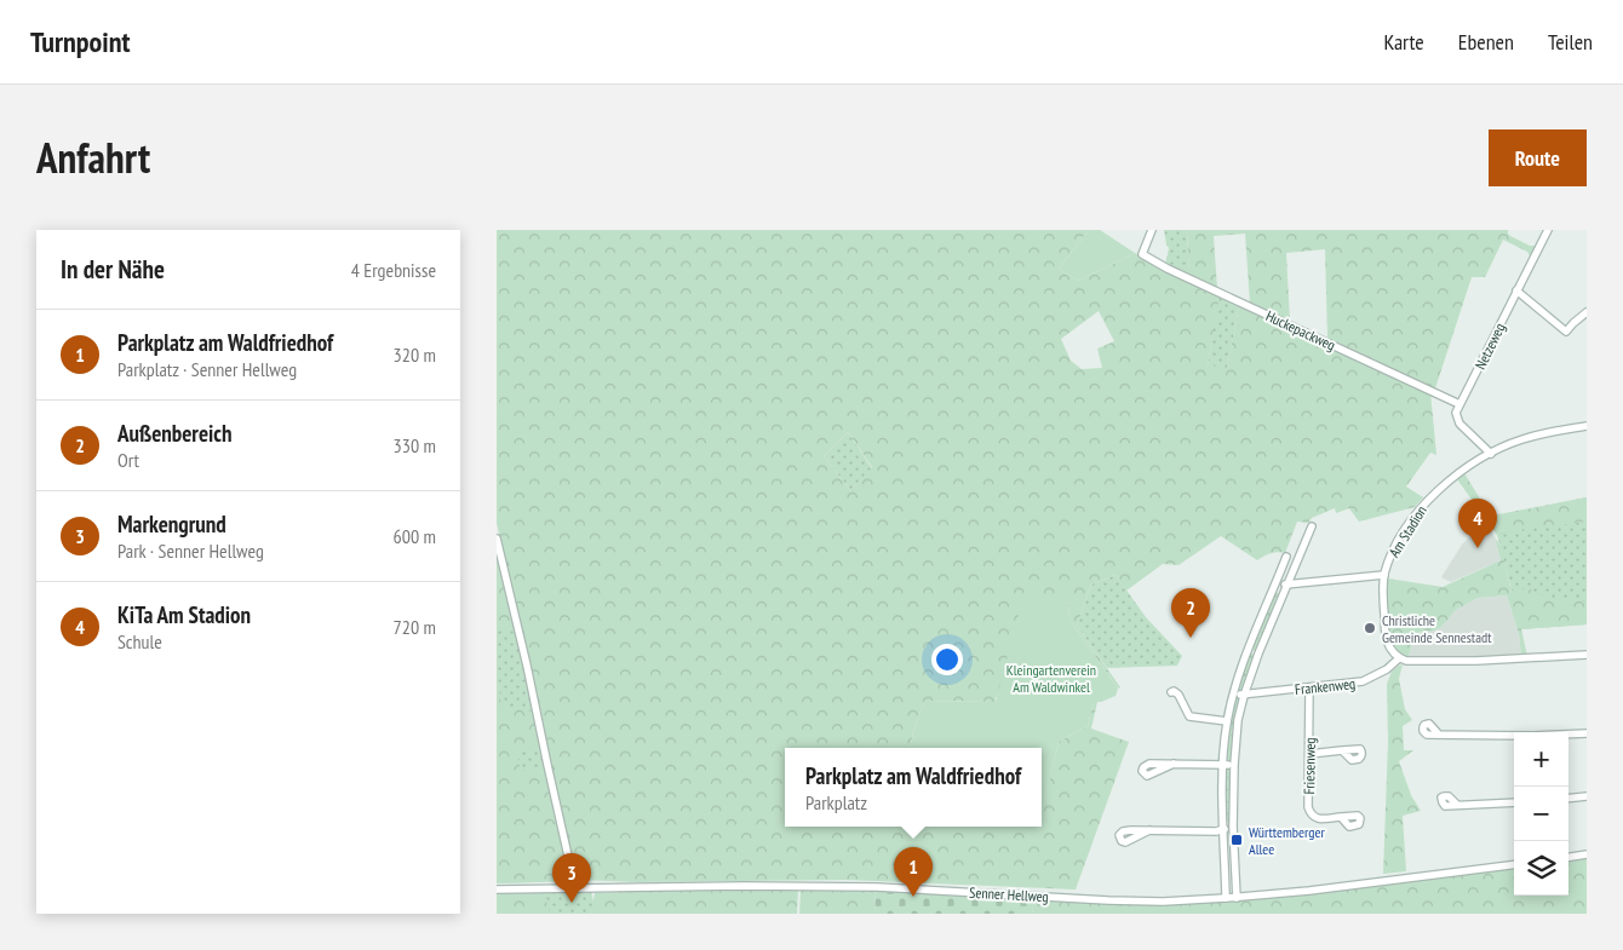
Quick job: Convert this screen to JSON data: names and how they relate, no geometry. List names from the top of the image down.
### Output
{
  "streets": {
    "street": [
      "Huckepackweg",
      "Netzeweg",
      "Am Stadion",
      "Frankenweg",
      "Friesenweg",
      "Senner Hellweg"
    ]
  },
  "crossings": [
    ["Huckepackweg", "Netzeweg"],
    ["Am Stadion", "Frankenweg"],
    ["Frankenweg", "Friesenweg"]
  ],
  "parks": ["Kleingartenverein Am Waldwinkel"],
  "places": {
    "other": ["Christliche Gemeinde Sennestadt"],
    "transit": ["Württemberger Allee"]
  },
  "page": {
    "header": "Turnpoint",
    "nav": ["Karte", "Ebenen", "Teilen"],
    "title": "Anfahrt",
    "buttons": "Route",
    "heading": ["In der Nähe", "4 Ergebnisse"],
    "list": [
      {
        "mark": "1",
        "name": "Parkplatz am Waldfriedhof",
        "note": "Parkplatz · Senner Hellweg",
        "value": "320 m"
      },
      {
        "mark": "2",
        "name": "Außenbereich",
        "note": "Ort",
        "value": "330 m"
      },
      {
        "mark": "3",
        "name": "Markengrund",
        "note": "Park · Senner Hellweg",
        "value": "600 m"
      },
      {
        "mark": "4",
        "name": "KiTa Am Stadion",
        "note": "Schule",
        "value": "720 m"
      }
    ],
    "pins": [
      "4",
      "2",
      "1",
      "3"
    ],
    "map_buttons": ["+", "−"],
    "popup": ["Parkplatz am Waldfriedhof", "Parkplatz"]
  }
}
